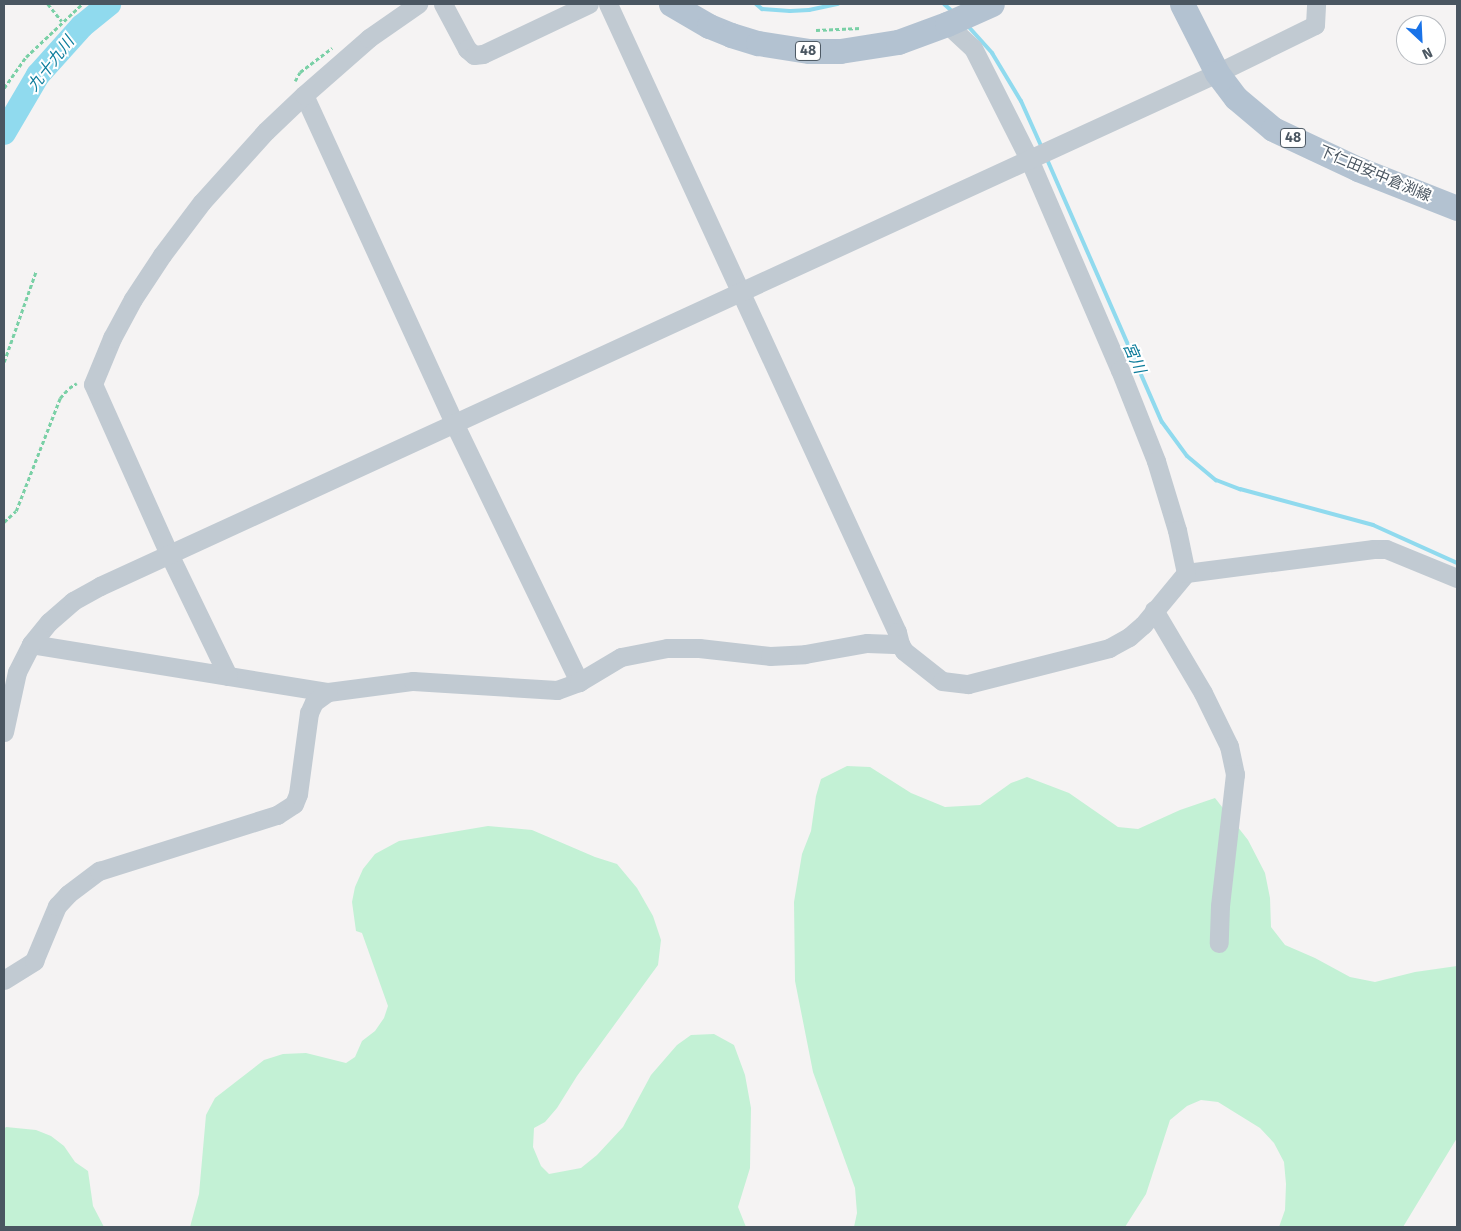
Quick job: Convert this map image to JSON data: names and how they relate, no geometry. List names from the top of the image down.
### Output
{
  "streets": {
    "main road": ["48", "下仁田安中倉渕線"]
  },
  "water": ["九十九川", "宮川"],
  "north": "bottom right"
}
